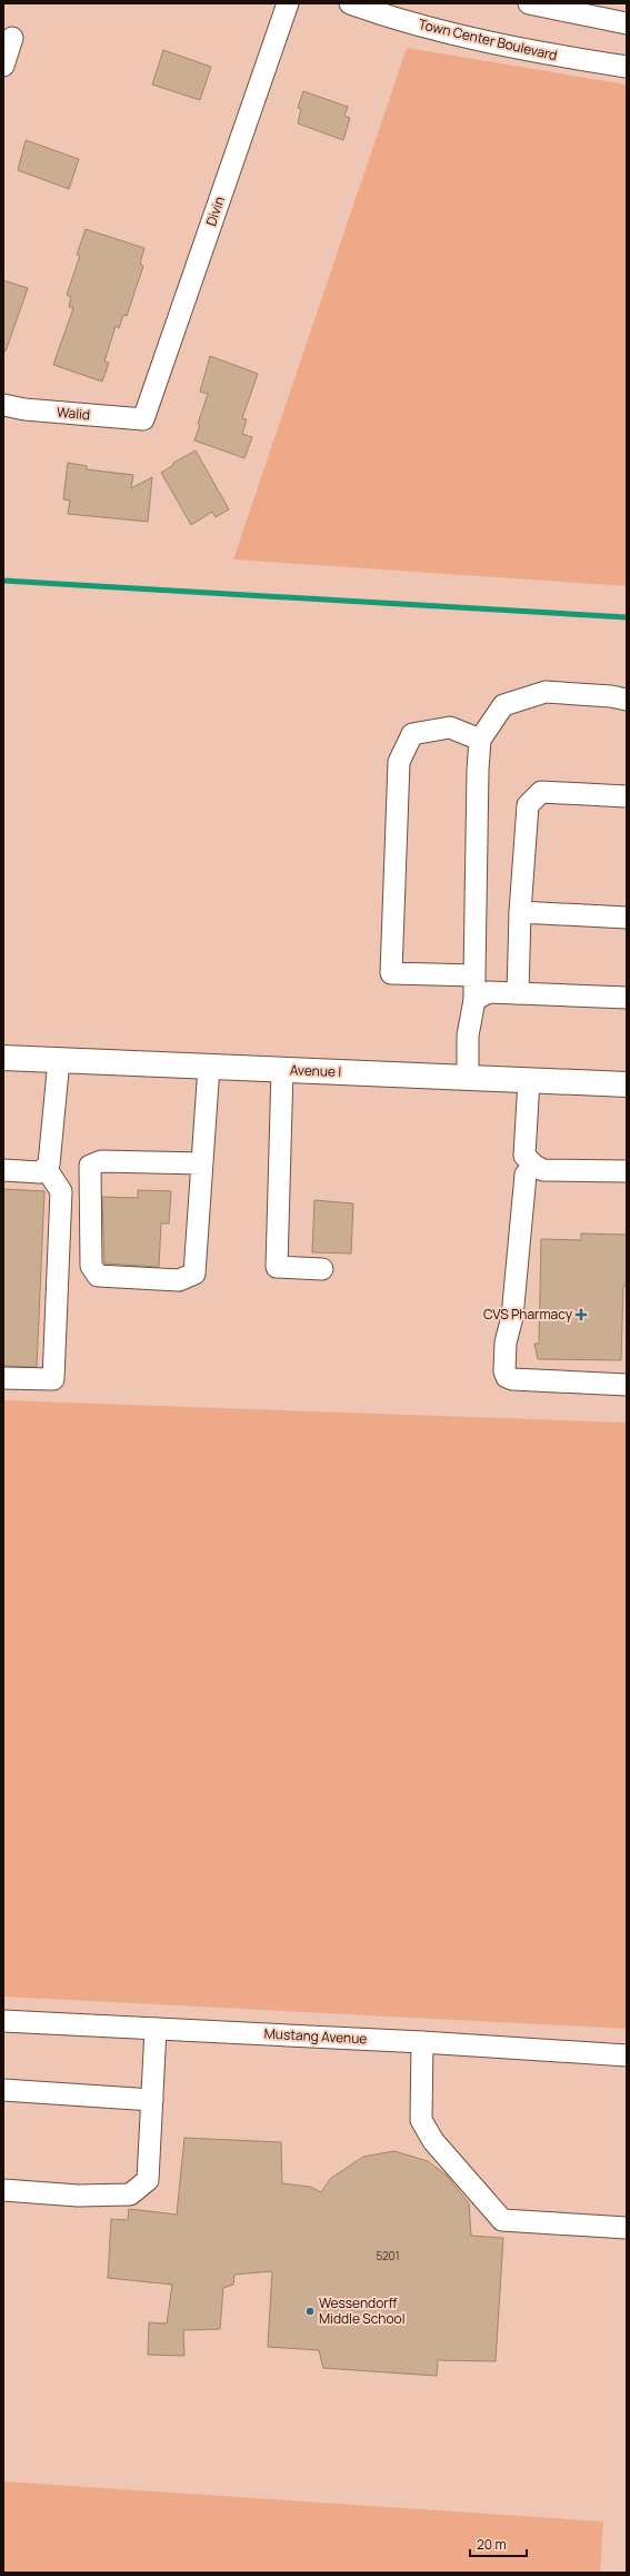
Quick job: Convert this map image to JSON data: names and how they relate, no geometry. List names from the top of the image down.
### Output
{
  "streets": {
    "main road": ["Avenue I"],
    "street": [
      "Town Center Boulevard",
      "Divin",
      "Walid",
      "Mustang Avenue"
    ]
  },
  "crossings": [
    ["Divin", "Walid"]
  ],
  "places": {
    "health": ["CVS Pharmacy"],
    "other": ["Wessendorff Middle School"]
  },
  "house_numbers": ["5201"],
  "scale_bar": "20 m"
}
